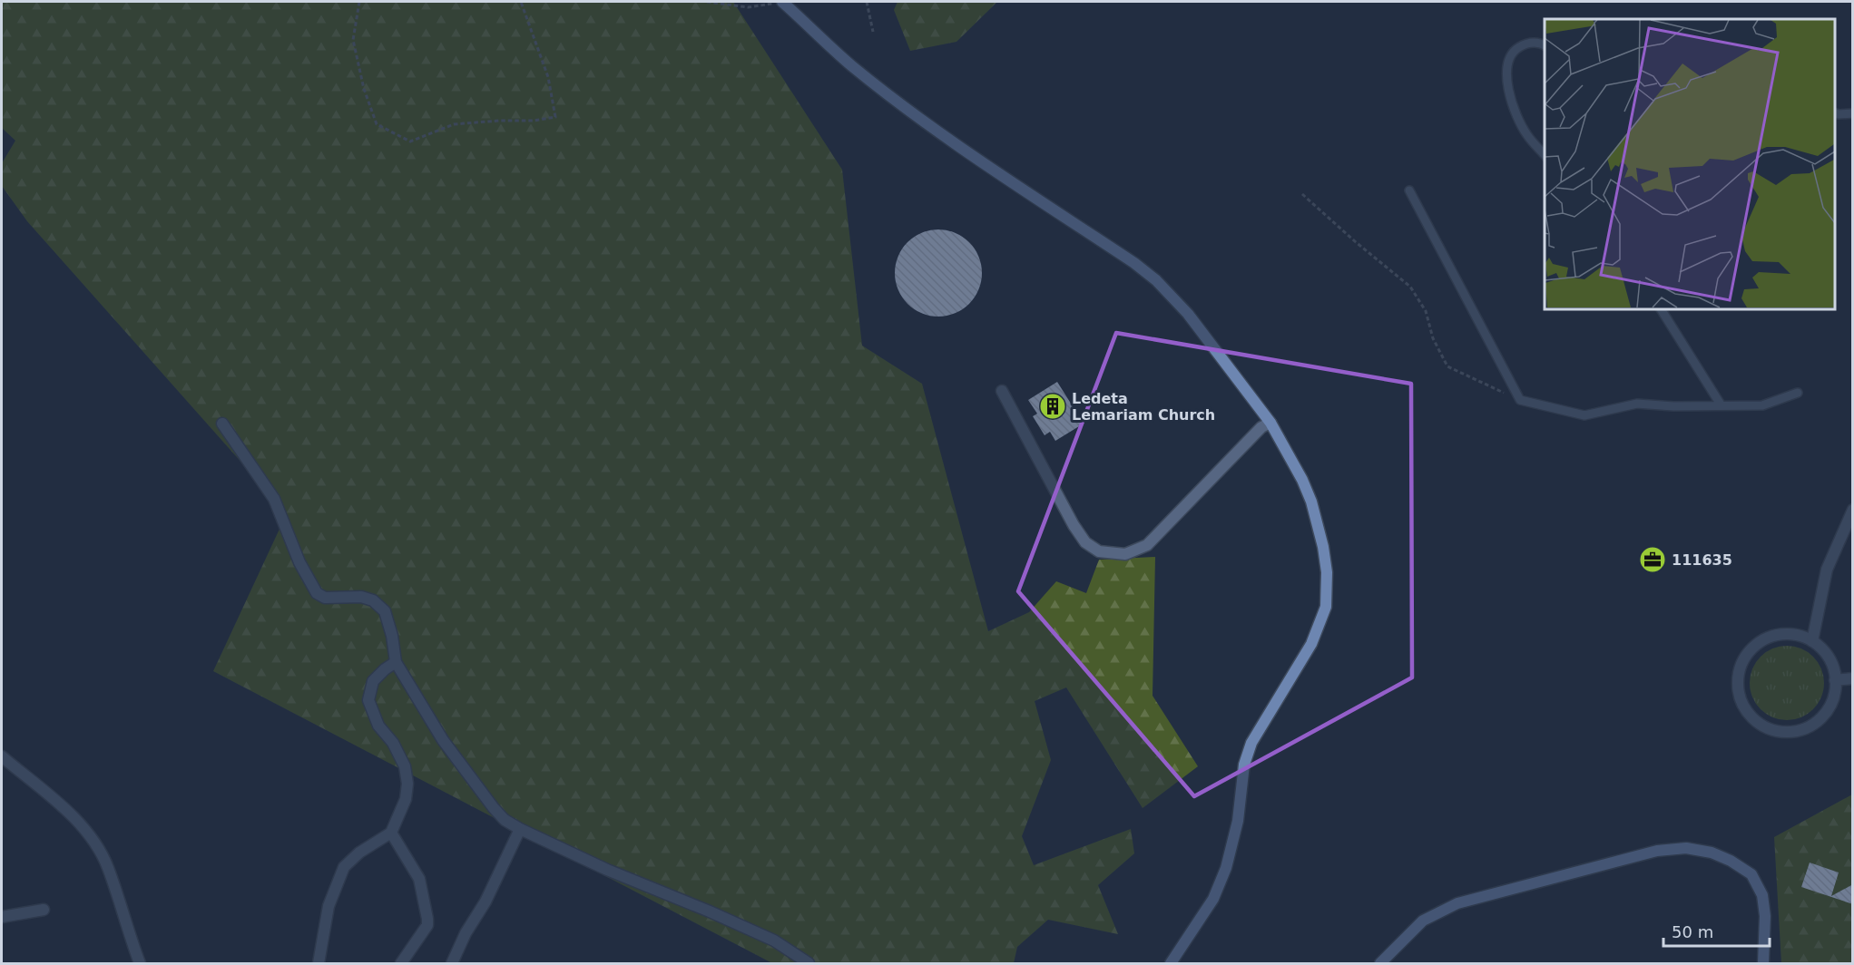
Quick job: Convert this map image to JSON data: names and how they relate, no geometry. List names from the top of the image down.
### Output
{
  "places": {
    "building": ["Ledeta Lemariam Church"],
    "office": ["111635"]
  },
  "scale_bar": "50 m"
}
